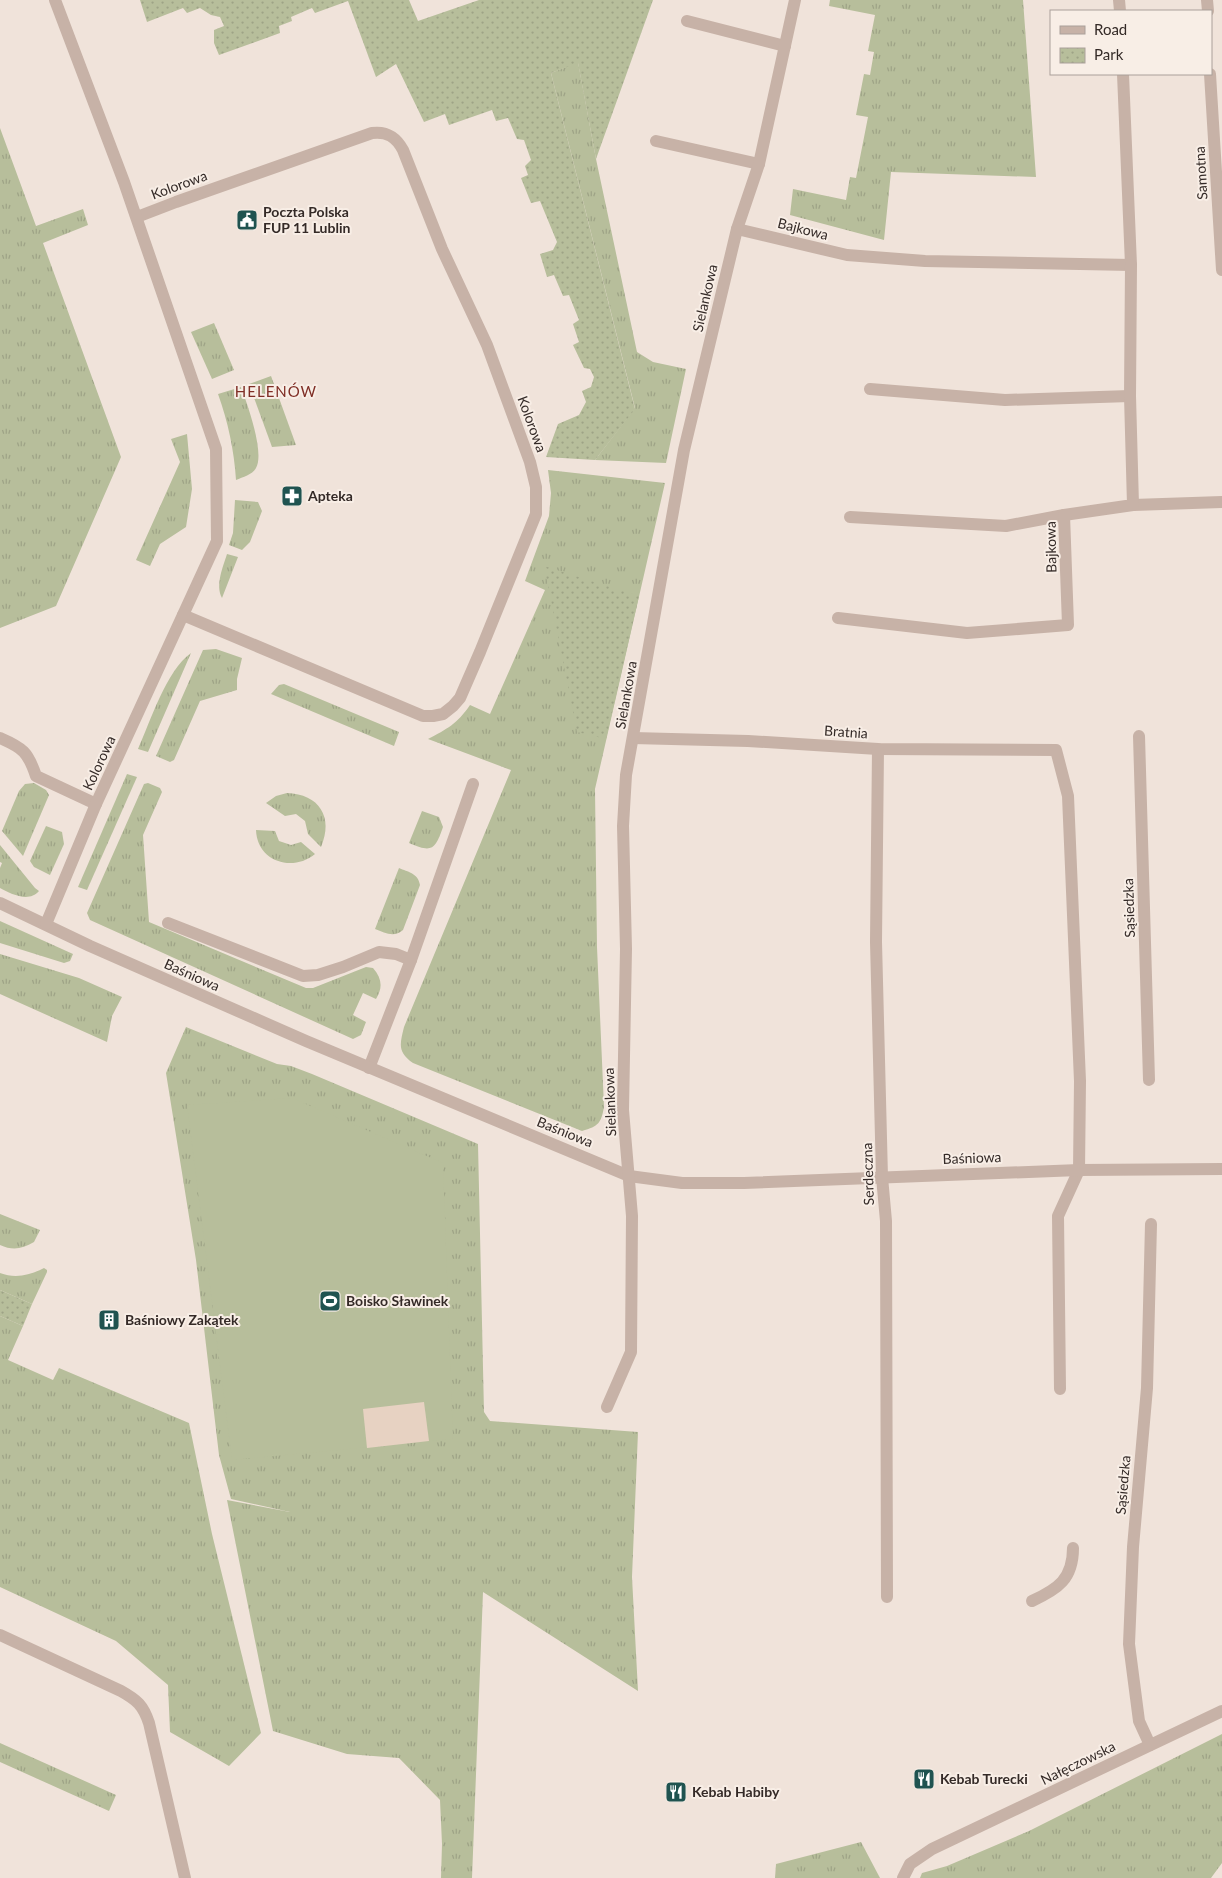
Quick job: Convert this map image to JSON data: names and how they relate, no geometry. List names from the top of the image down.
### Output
{
  "streets": {
    "street": [
      "Samotna",
      "Kolorowa",
      "Bajkowa",
      "Sielankowa",
      "Bratnia",
      "Sąsiedzka",
      "Baśniowa",
      "Serdeczna",
      "Nałęczowska"
    ]
  },
  "crossings": [
    ["Kolorowa", "Baśniowa"],
    ["Bajkowa", "Sielankowa"],
    ["Sielankowa", "Bratnia"],
    ["Sielankowa", "Baśniowa"],
    ["Bratnia", "Baśniowa"],
    ["Bratnia", "Serdeczna"],
    ["Sąsiedzka", "Nałęczowska"],
    ["Baśniowa", "Serdeczna"]
  ],
  "districts": ["HELENÓW"],
  "places": {
    "public building": ["Poczta Polska FUP 11 Lublin"],
    "pharmacy": ["Apteka"],
    "sports": ["Boisko Sławinek"],
    "building": ["Baśniowy Zakątek"],
    "restaurant": ["Kebab Turecki", "Kebab Habiby"]
  },
  "legend": ["Road", "Park"]
}
